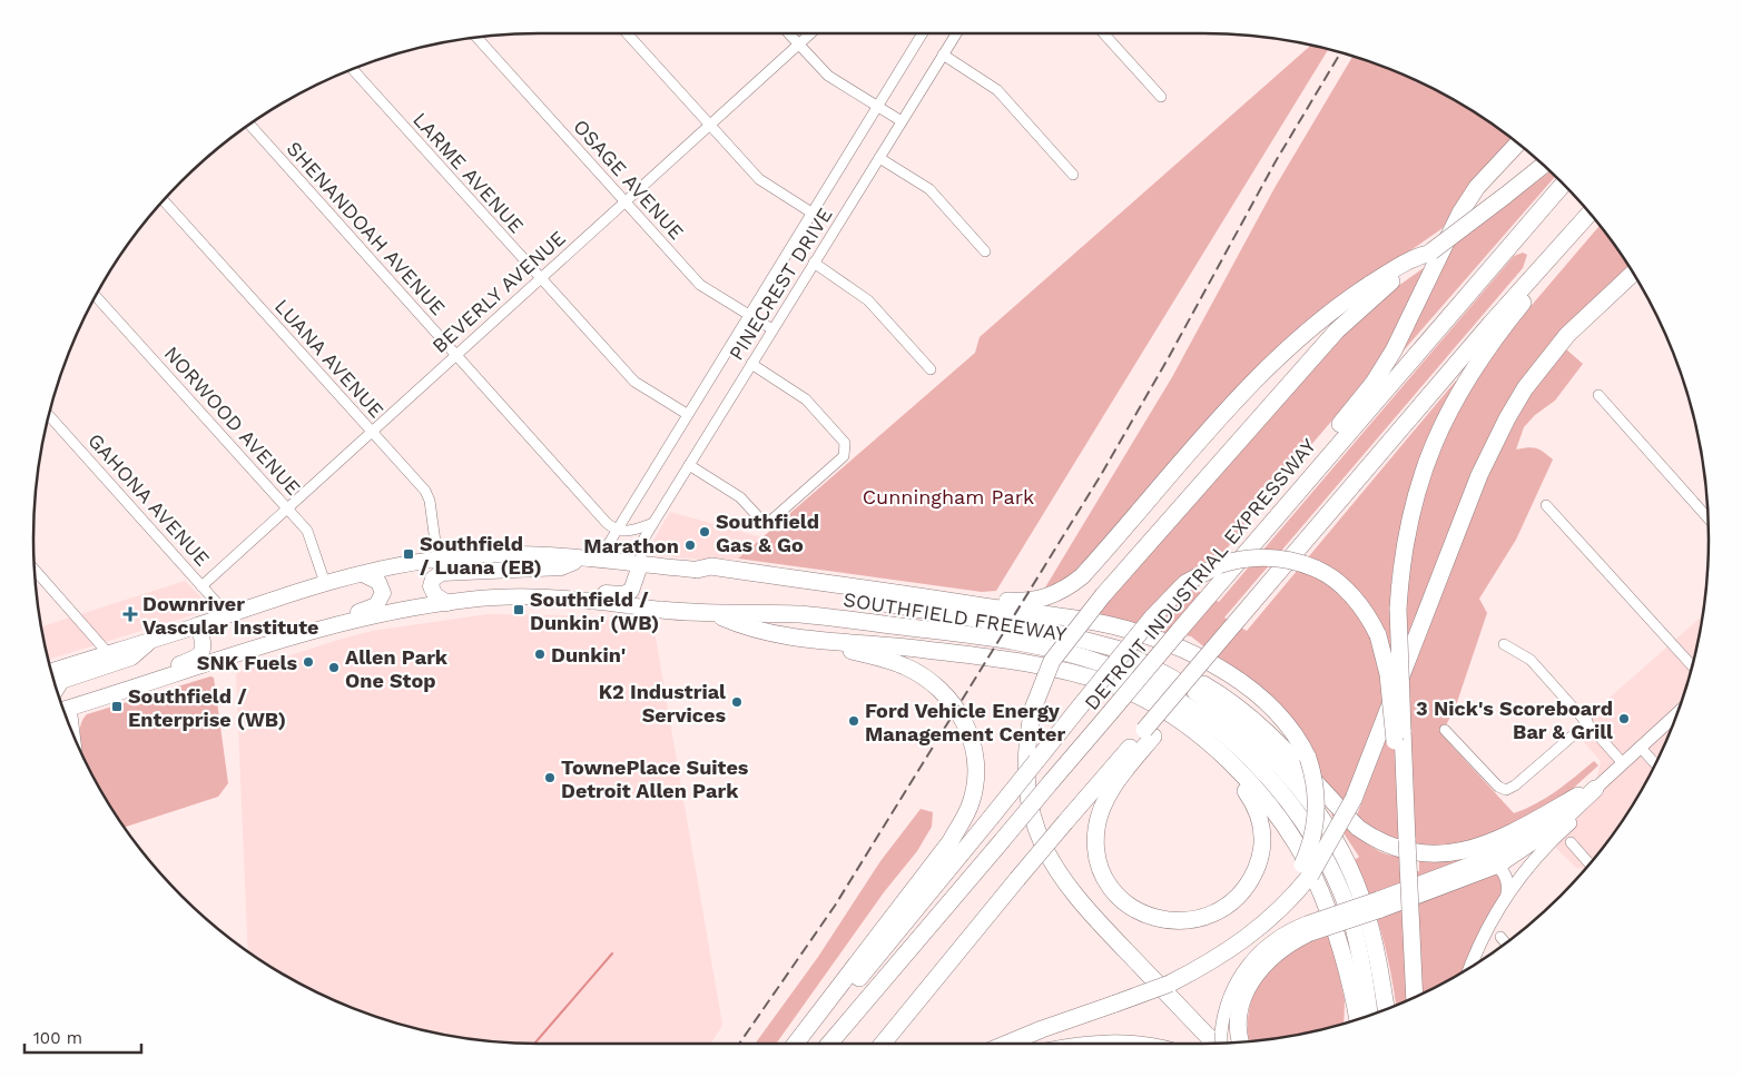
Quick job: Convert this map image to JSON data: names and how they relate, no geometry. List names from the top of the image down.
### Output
{
  "streets": {
    "highway": ["DETROIT INDUSTRIAL EXPRESSWAY", "SOUTHFIELD FREEWAY"],
    "street": [
      "LARME AVENUE",
      "OSAGE AVENUE",
      "SHENANDOAH AVENUE",
      "PINECREST DRIVE",
      "BEVERLY AVENUE",
      "LUANA AVENUE",
      "NORWOOD AVENUE",
      "GAHONA AVENUE"
    ]
  },
  "crossings": [
    ["LARME AVENUE", "PINECREST DRIVE"],
    ["LARME AVENUE", "BEVERLY AVENUE"],
    ["OSAGE AVENUE", "PINECREST DRIVE"],
    ["OSAGE AVENUE", "BEVERLY AVENUE"],
    ["SHENANDOAH AVENUE", "PINECREST DRIVE"],
    ["SHENANDOAH AVENUE", "BEVERLY AVENUE"],
    ["BEVERLY AVENUE", "LUANA AVENUE"],
    ["BEVERLY AVENUE", "NORWOOD AVENUE"],
    ["BEVERLY AVENUE", "GAHONA AVENUE"]
  ],
  "parks": ["Cunningham Park"],
  "places": {
    "other": [
      "Southfield Gas & Go",
      "Marathon",
      "Dunkin'",
      "SNK Fuels",
      "Allen Park One Stop",
      "K2 Industrial Services",
      "3 Nick's Scoreboard Bar & Grill",
      "Ford Vehicle Energy Management Center",
      "TownePlace Suites Detroit Allen Park"
    ],
    "transit": ["Southfield / Luana (EB)", "Southfield / Dunkin' (WB)", "Southfield / Enterprise (WB)"],
    "health": ["Downriver Vascular Institute"]
  },
  "scale_bar": "100 m"
}
